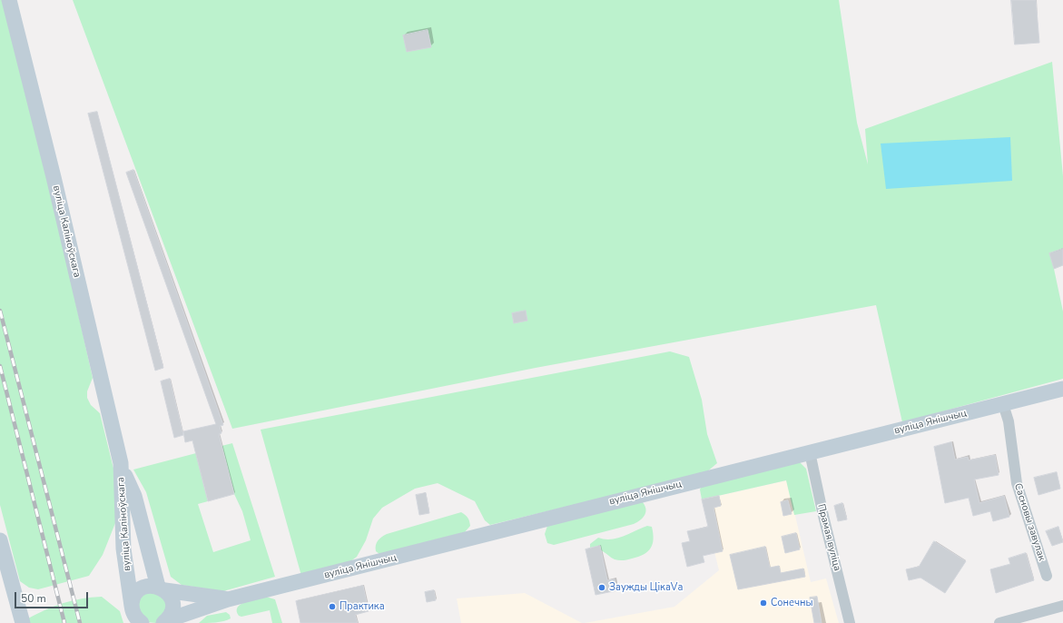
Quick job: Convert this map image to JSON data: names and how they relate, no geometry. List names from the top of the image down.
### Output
{
  "streets": {
    "street": [
      "вуліца Каліноўскага",
      "вуліца Янішчыц",
      "Сасновы завулак",
      "Прамая вуліца"
    ]
  },
  "crossings": [
    ["вуліца Каліноўскага", "вуліца Янішчыц"],
    ["вуліца Янішчыц", "Сасновы завулак"],
    ["вуліца Янішчыц", "Прамая вуліца"]
  ],
  "places": ["Заужды ЦікаVа", "Сонечны", "Практика"],
  "scale_bar": "50 m"
}
